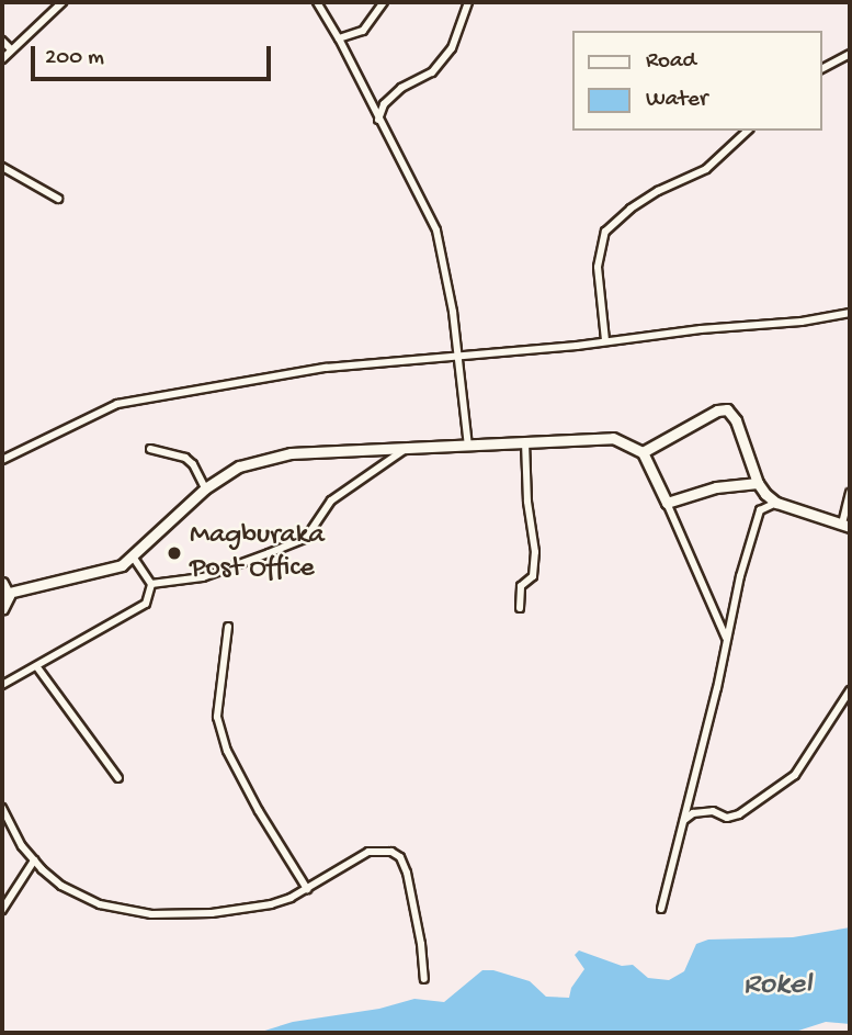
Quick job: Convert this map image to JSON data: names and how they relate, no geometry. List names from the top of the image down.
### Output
{
  "water": ["Rokel"],
  "places": ["Magburaka Post Office"],
  "legend": ["Road", "Water"],
  "scale_bar": "200 m"
}
